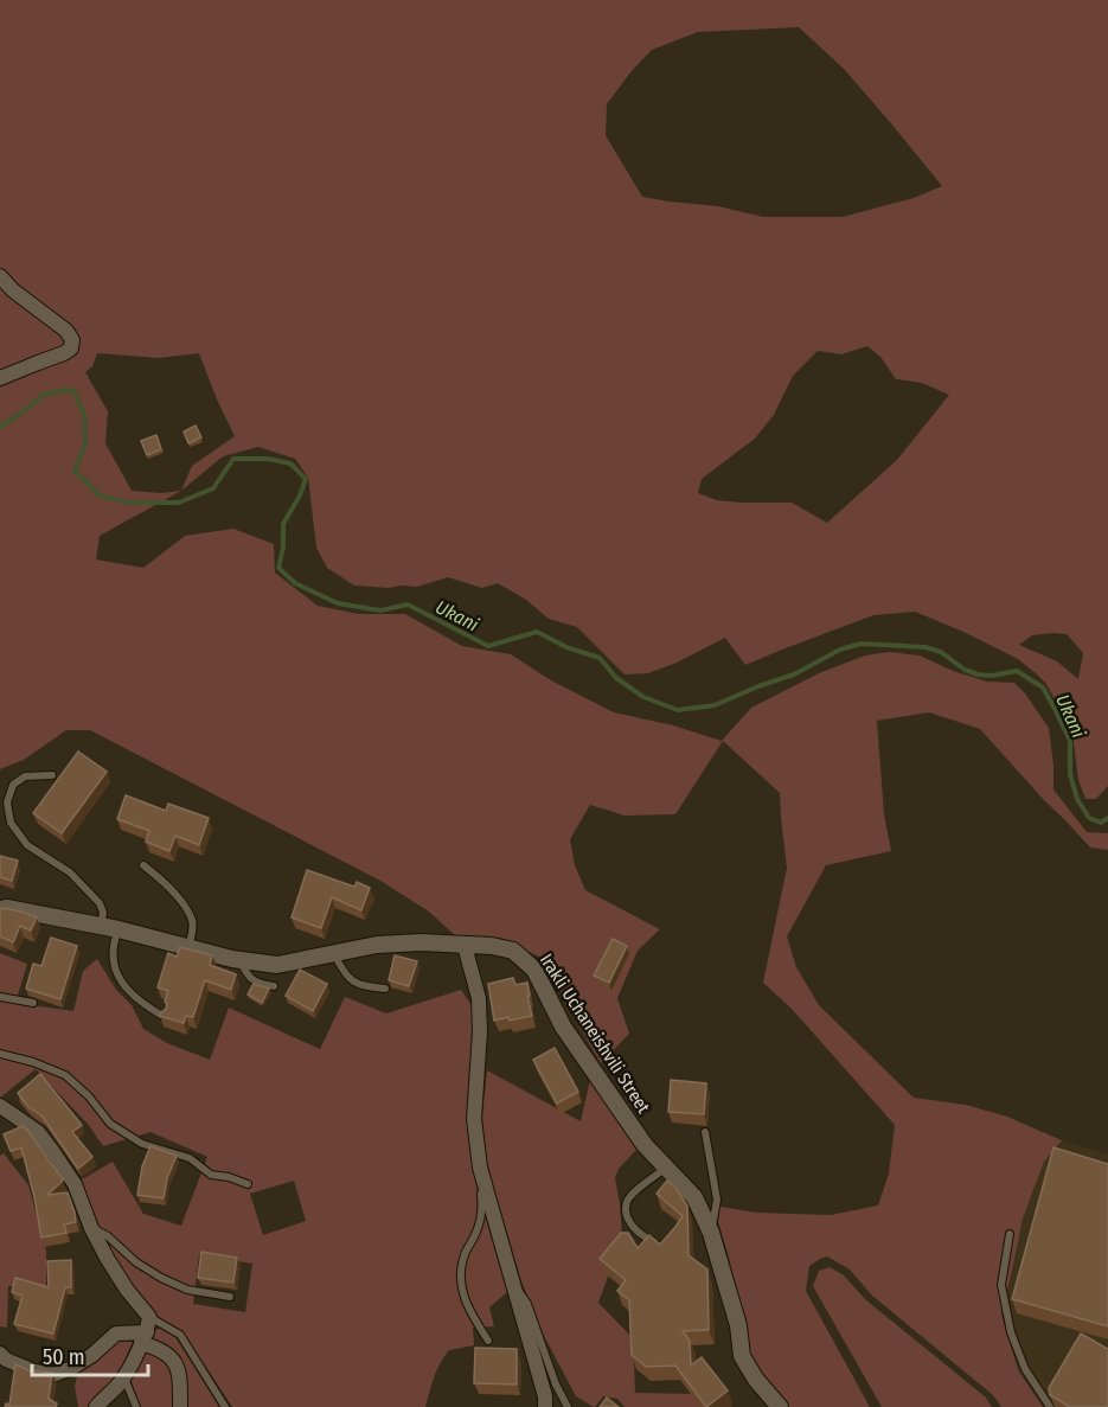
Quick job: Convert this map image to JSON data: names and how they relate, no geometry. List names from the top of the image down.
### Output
{
  "streets": {
    "street": ["Irakli Uchaneishvili Street"]
  },
  "water": ["Ukani"],
  "scale_bar": "50 m"
}
